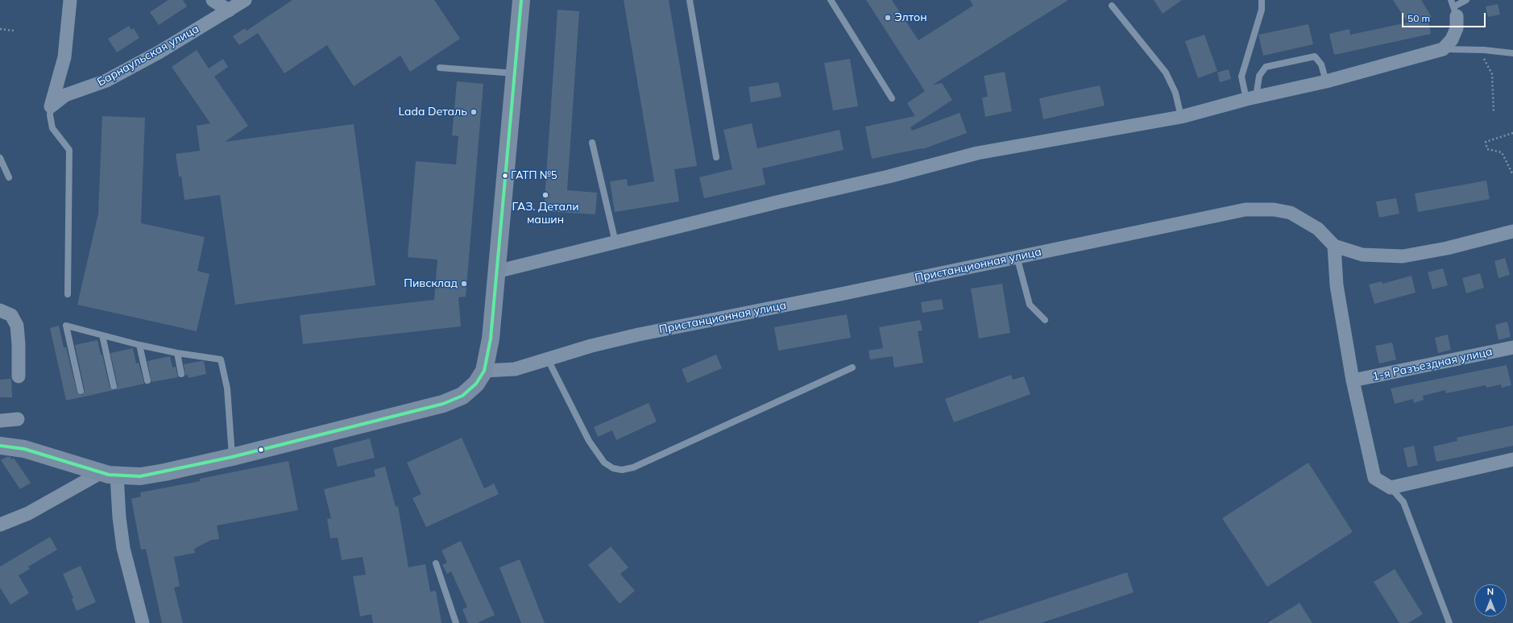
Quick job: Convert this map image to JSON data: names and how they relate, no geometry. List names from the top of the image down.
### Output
{
  "streets": {
    "street": ["Барнаульская улица", "Пристанционная улица", "1-я Разъездная улица"]
  },
  "places": [
    "Элтон",
    "Lada Dеталь",
    "ГАТП №5",
    "ГАЗ. Детали машин",
    "Пивсклад"
  ],
  "scale_bar": "50 m",
  "north": "top"
}
